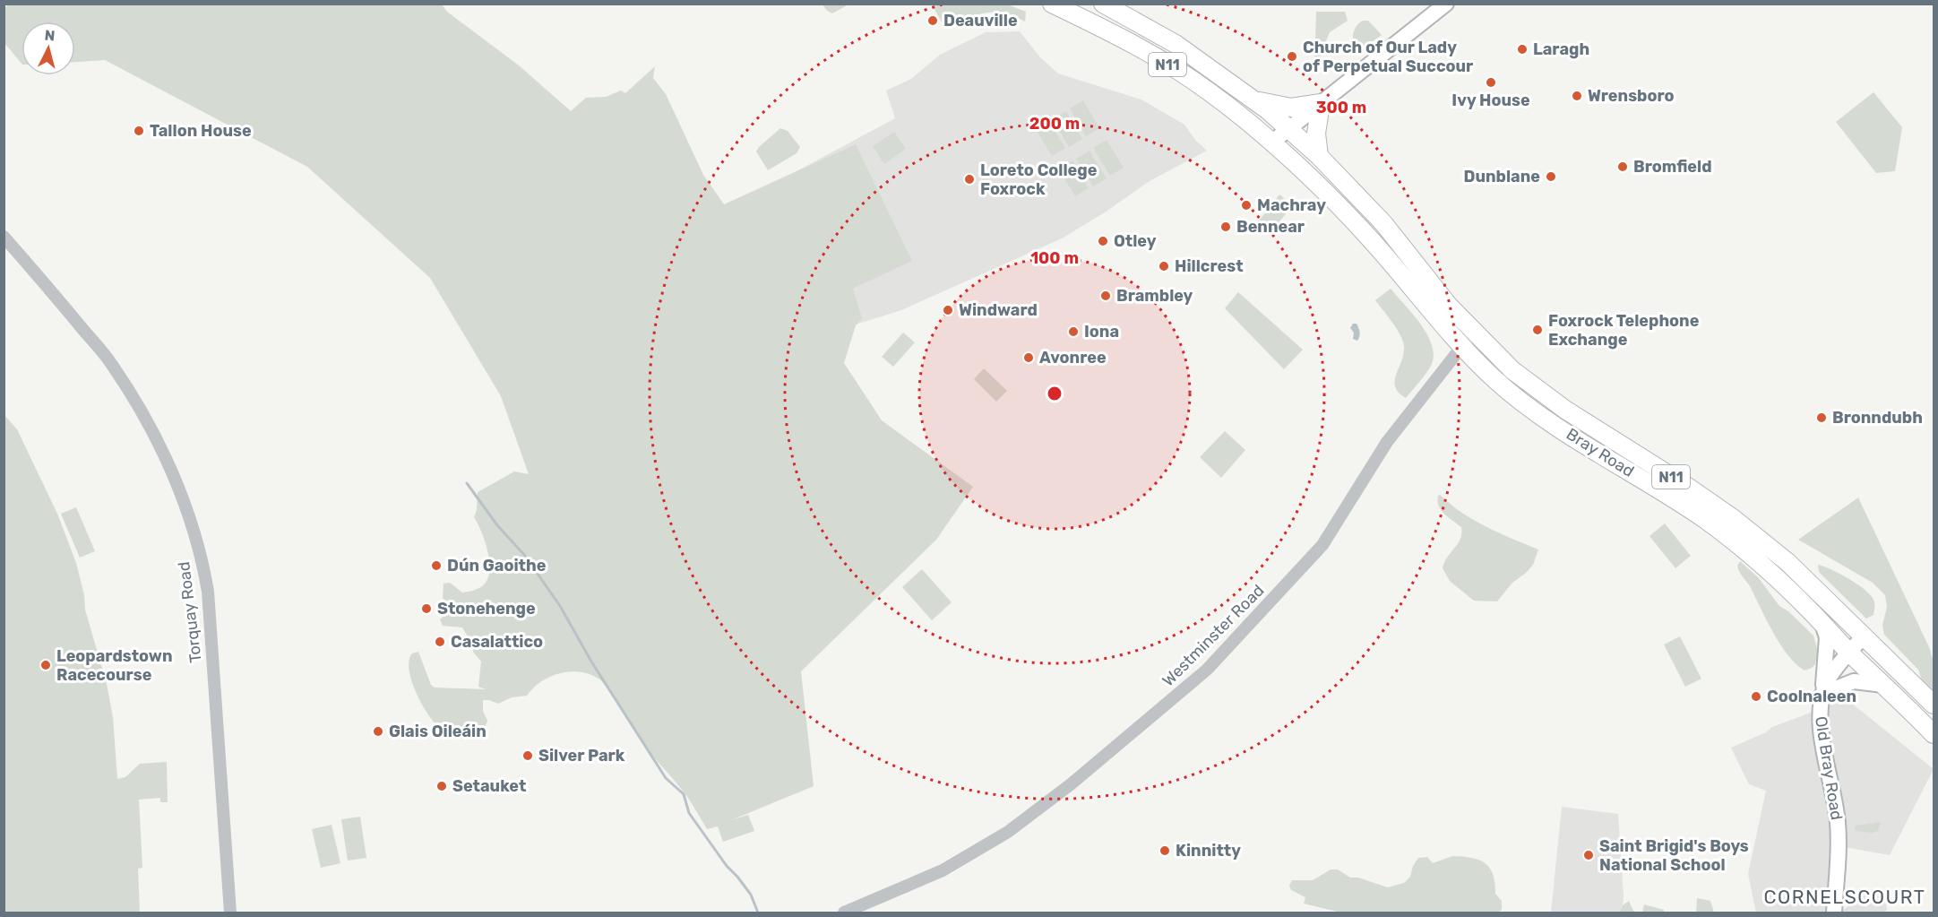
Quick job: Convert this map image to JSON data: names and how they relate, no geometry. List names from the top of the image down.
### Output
{
  "streets": {
    "highway": ["N11", "Bray Road"],
    "main road": ["Old Bray Road"],
    "street": ["Torquay Road", "Westminster Road"]
  },
  "crossings": [
    ["N11", "Bray Road"],
    ["Bray Road", "Westminster Road"],
    ["Bray Road", "Old Bray Road"]
  ],
  "districts": ["CORNELSCOURT"],
  "places": [
    "Deauville",
    "Laragh",
    "Church of Our Lady of Perpetual Succour",
    "Ivy House",
    "Wrensboro",
    "Tallon House",
    "Bromfield",
    "Dunblane",
    "Loreto College Foxrock",
    "Machray",
    "Bennear",
    "Otley",
    "Hillcrest",
    "Brambley",
    "Windward",
    "Foxrock Telephone Exchange",
    "Iona",
    "Avonree",
    "Bronndubh",
    "Dún Gaoithe",
    "Stonehenge",
    "Casalattico",
    "Leopardstown Racecourse",
    "Coolnaleen",
    "Glais Oileáin",
    "Silver Park",
    "Setauket",
    "Kinnitty",
    "Saint Brigid's Boys National School"
  ],
  "north": "top",
  "rings": ["300 m", "200 m", "100 m"]
}
